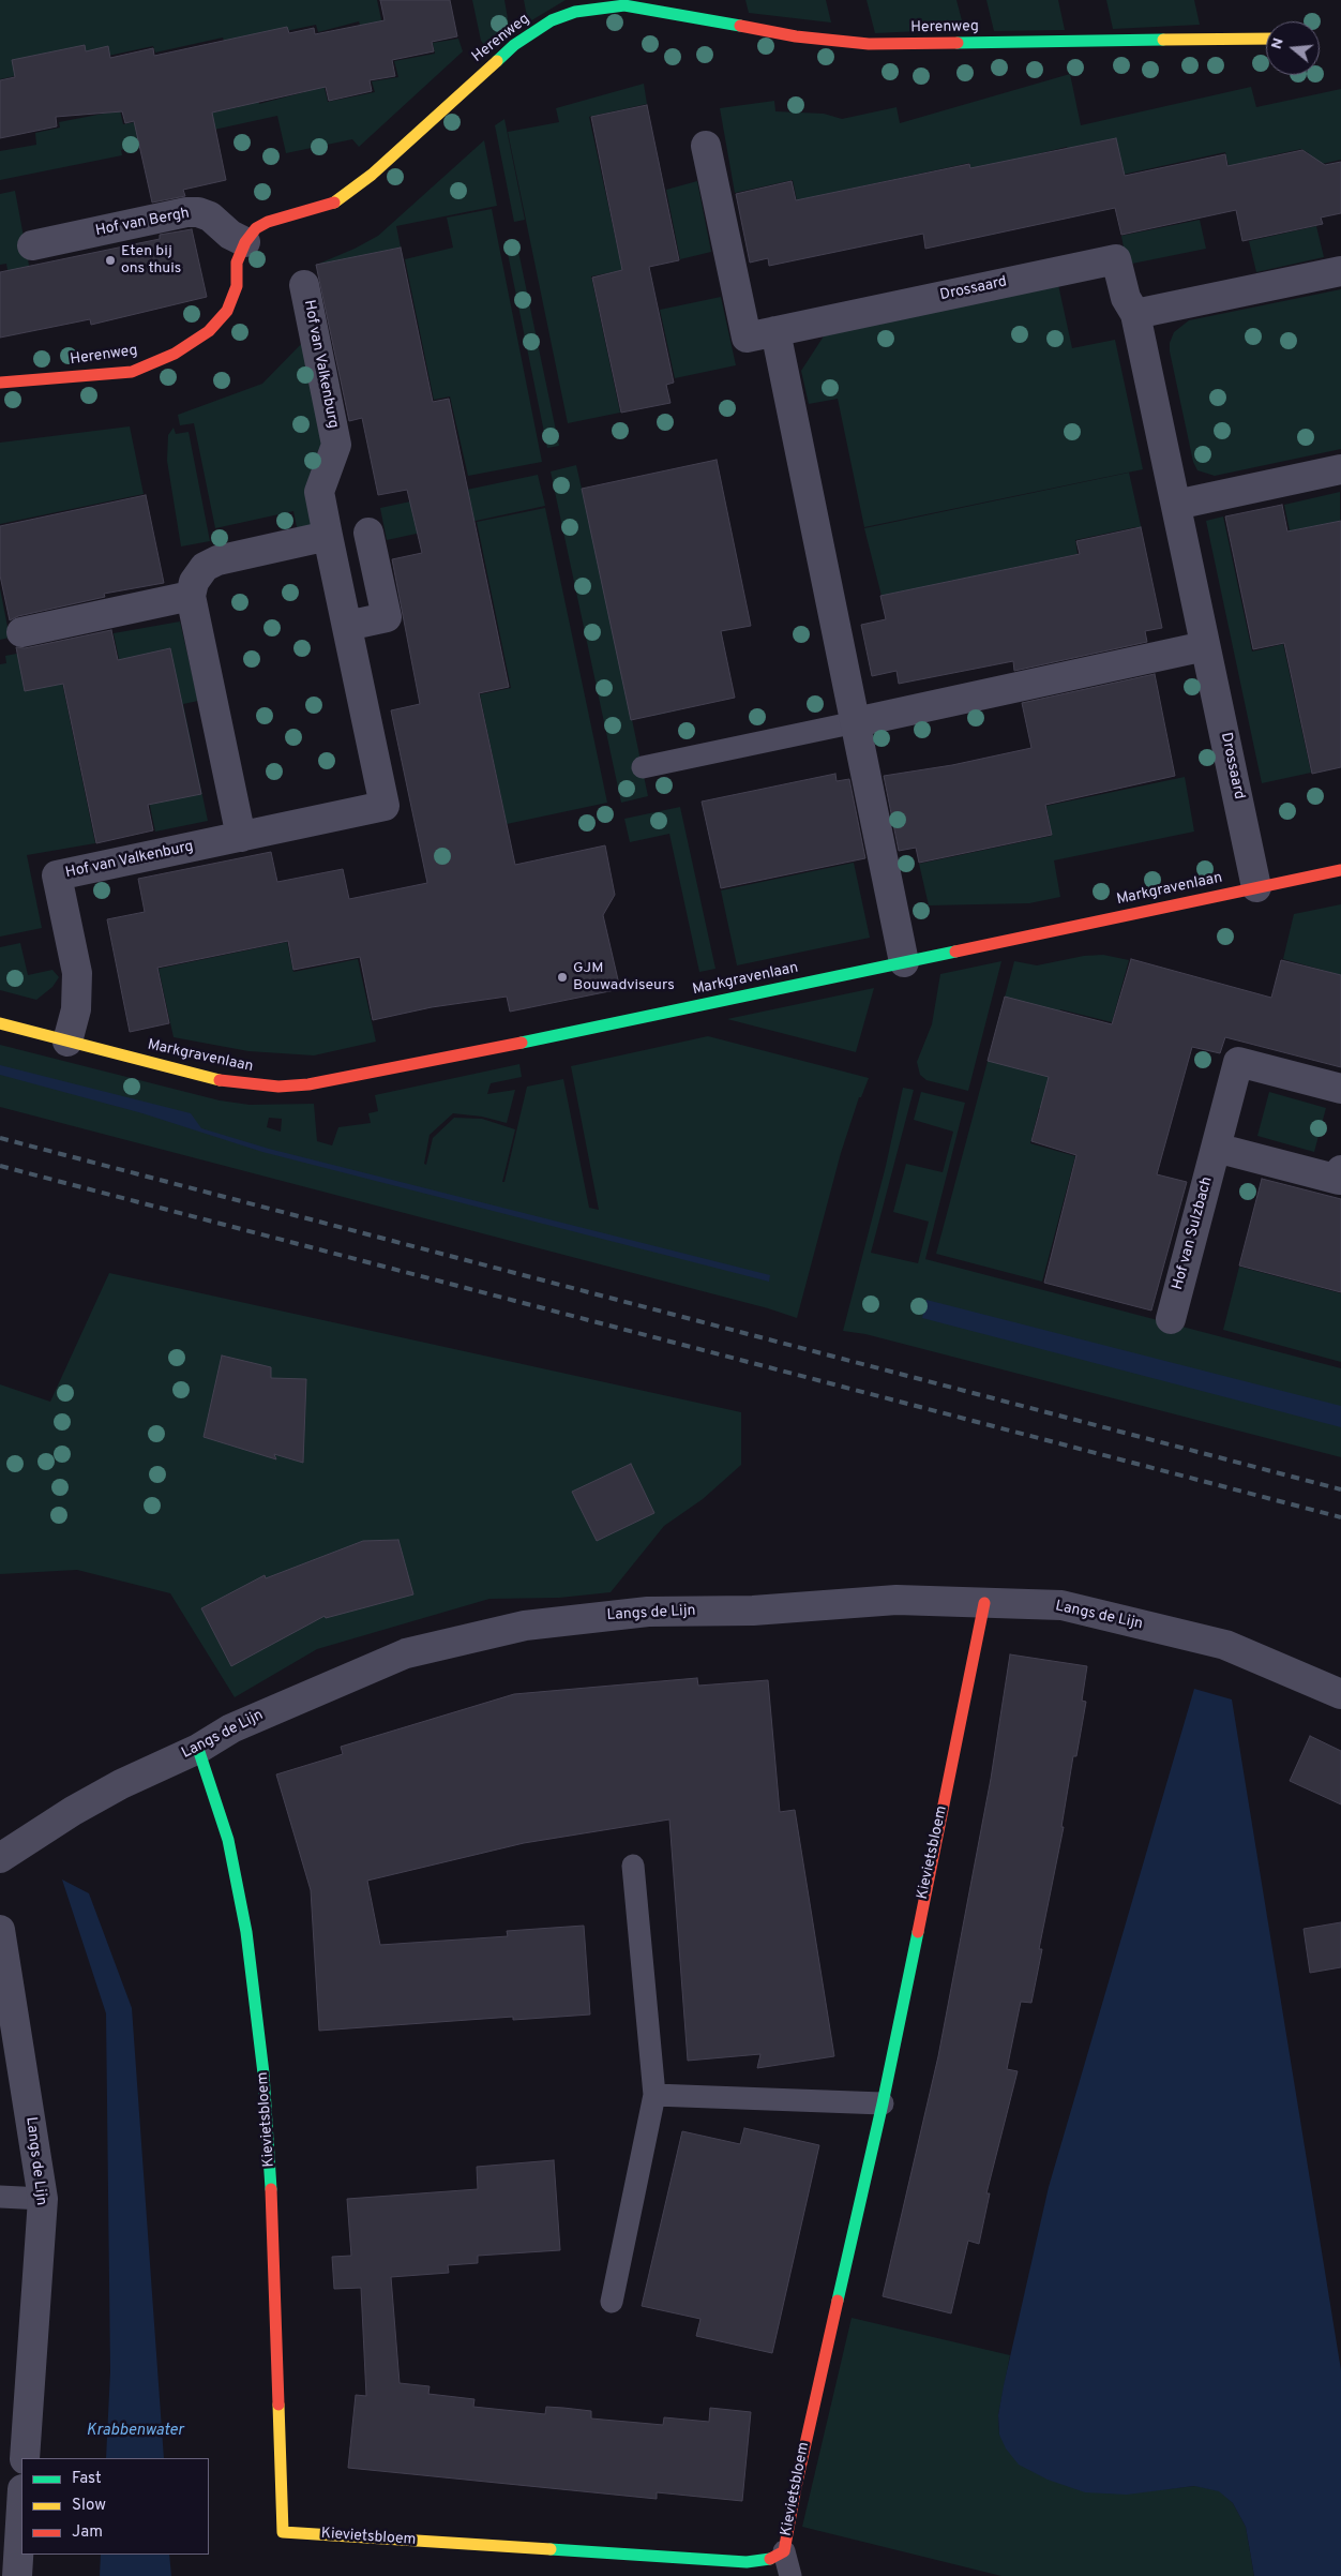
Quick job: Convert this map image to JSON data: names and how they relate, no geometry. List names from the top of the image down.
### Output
{
  "streets": {
    "street": [
      "Herenweg",
      "Hof van Bergh",
      "Drossaard",
      "Hof van Valkenburg",
      "Markgravenlaan",
      "Hof van Sulzbach",
      "Langs de Lijn",
      "Kievietsbloem"
    ]
  },
  "crossings": [
    ["Herenweg", "Hof van Bergh"],
    ["Drossaard", "Markgravenlaan"],
    ["Hof van Valkenburg", "Markgravenlaan"],
    ["Langs de Lijn", "Kievietsbloem"]
  ],
  "water": ["Krabbenwater"],
  "places": ["Eten bij ons thuis", "GJM Bouwadviseurs"],
  "legend": ["Fast", "Slow", "Jam"],
  "north": "left"
}
